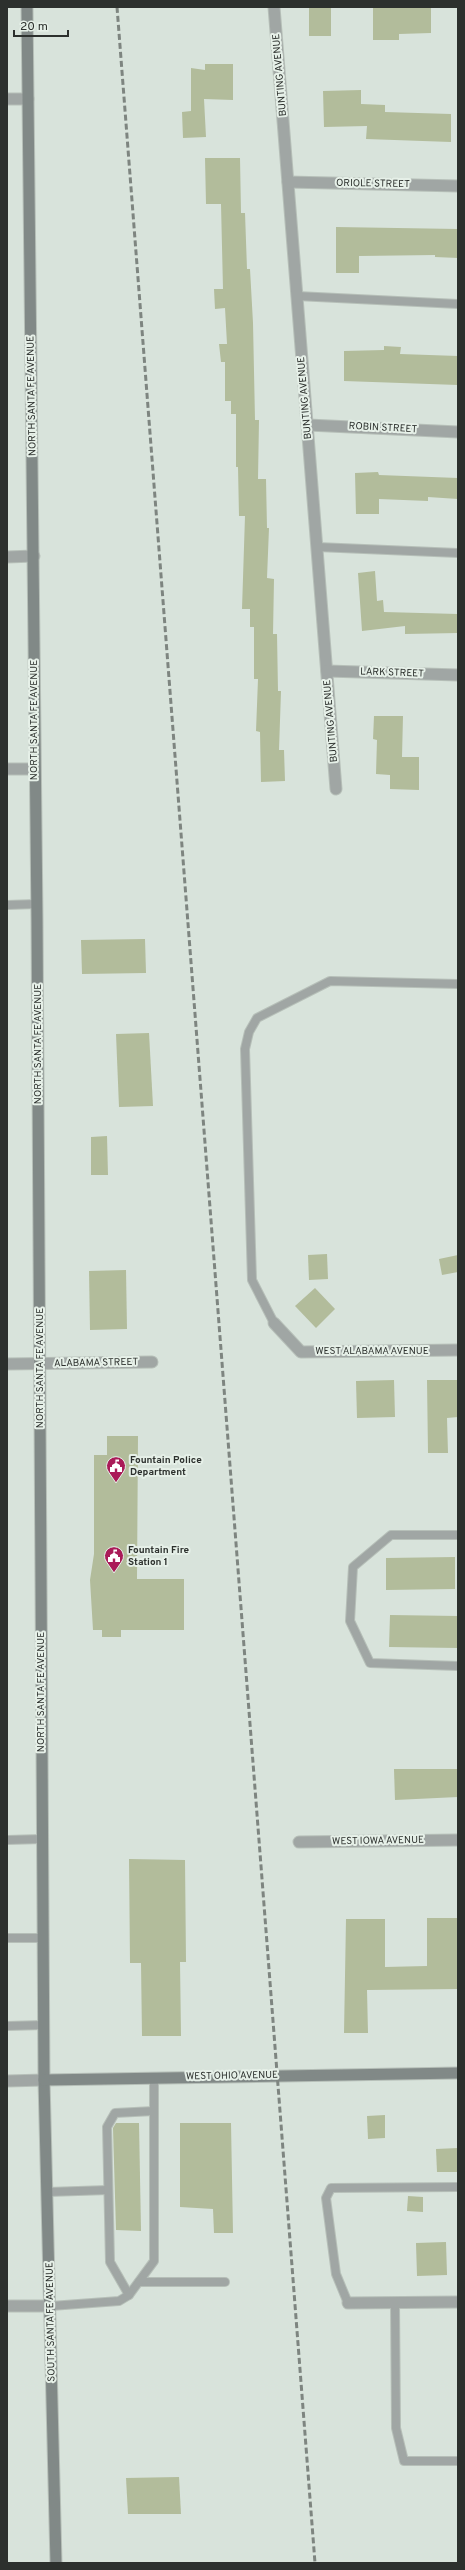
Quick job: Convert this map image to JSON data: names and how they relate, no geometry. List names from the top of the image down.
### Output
{
  "streets": {
    "main road": ["NORTH SANTA FE AVENUE", "WEST OHIO AVENUE", "SOUTH SANTA FE AVENUE"],
    "street": [
      "BUNTING AVENUE",
      "ORIOLE STREET",
      "ROBIN STREET",
      "LARK STREET",
      "WEST ALABAMA AVENUE",
      "ALABAMA STREET",
      "WEST IOWA AVENUE"
    ]
  },
  "crossings": [
    ["BUNTING AVENUE", "ORIOLE STREET"],
    ["BUNTING AVENUE", "ROBIN STREET"],
    ["BUNTING AVENUE", "LARK STREET"],
    ["NORTH SANTA FE AVENUE", "ALABAMA STREET"],
    ["NORTH SANTA FE AVENUE", "WEST OHIO AVENUE"],
    ["NORTH SANTA FE AVENUE", "SOUTH SANTA FE AVENUE"],
    ["WEST OHIO AVENUE", "SOUTH SANTA FE AVENUE"]
  ],
  "places": {
    "public building": ["Fountain Police Department", "Fountain Fire Station 1"]
  },
  "scale_bar": "20 m"
}
